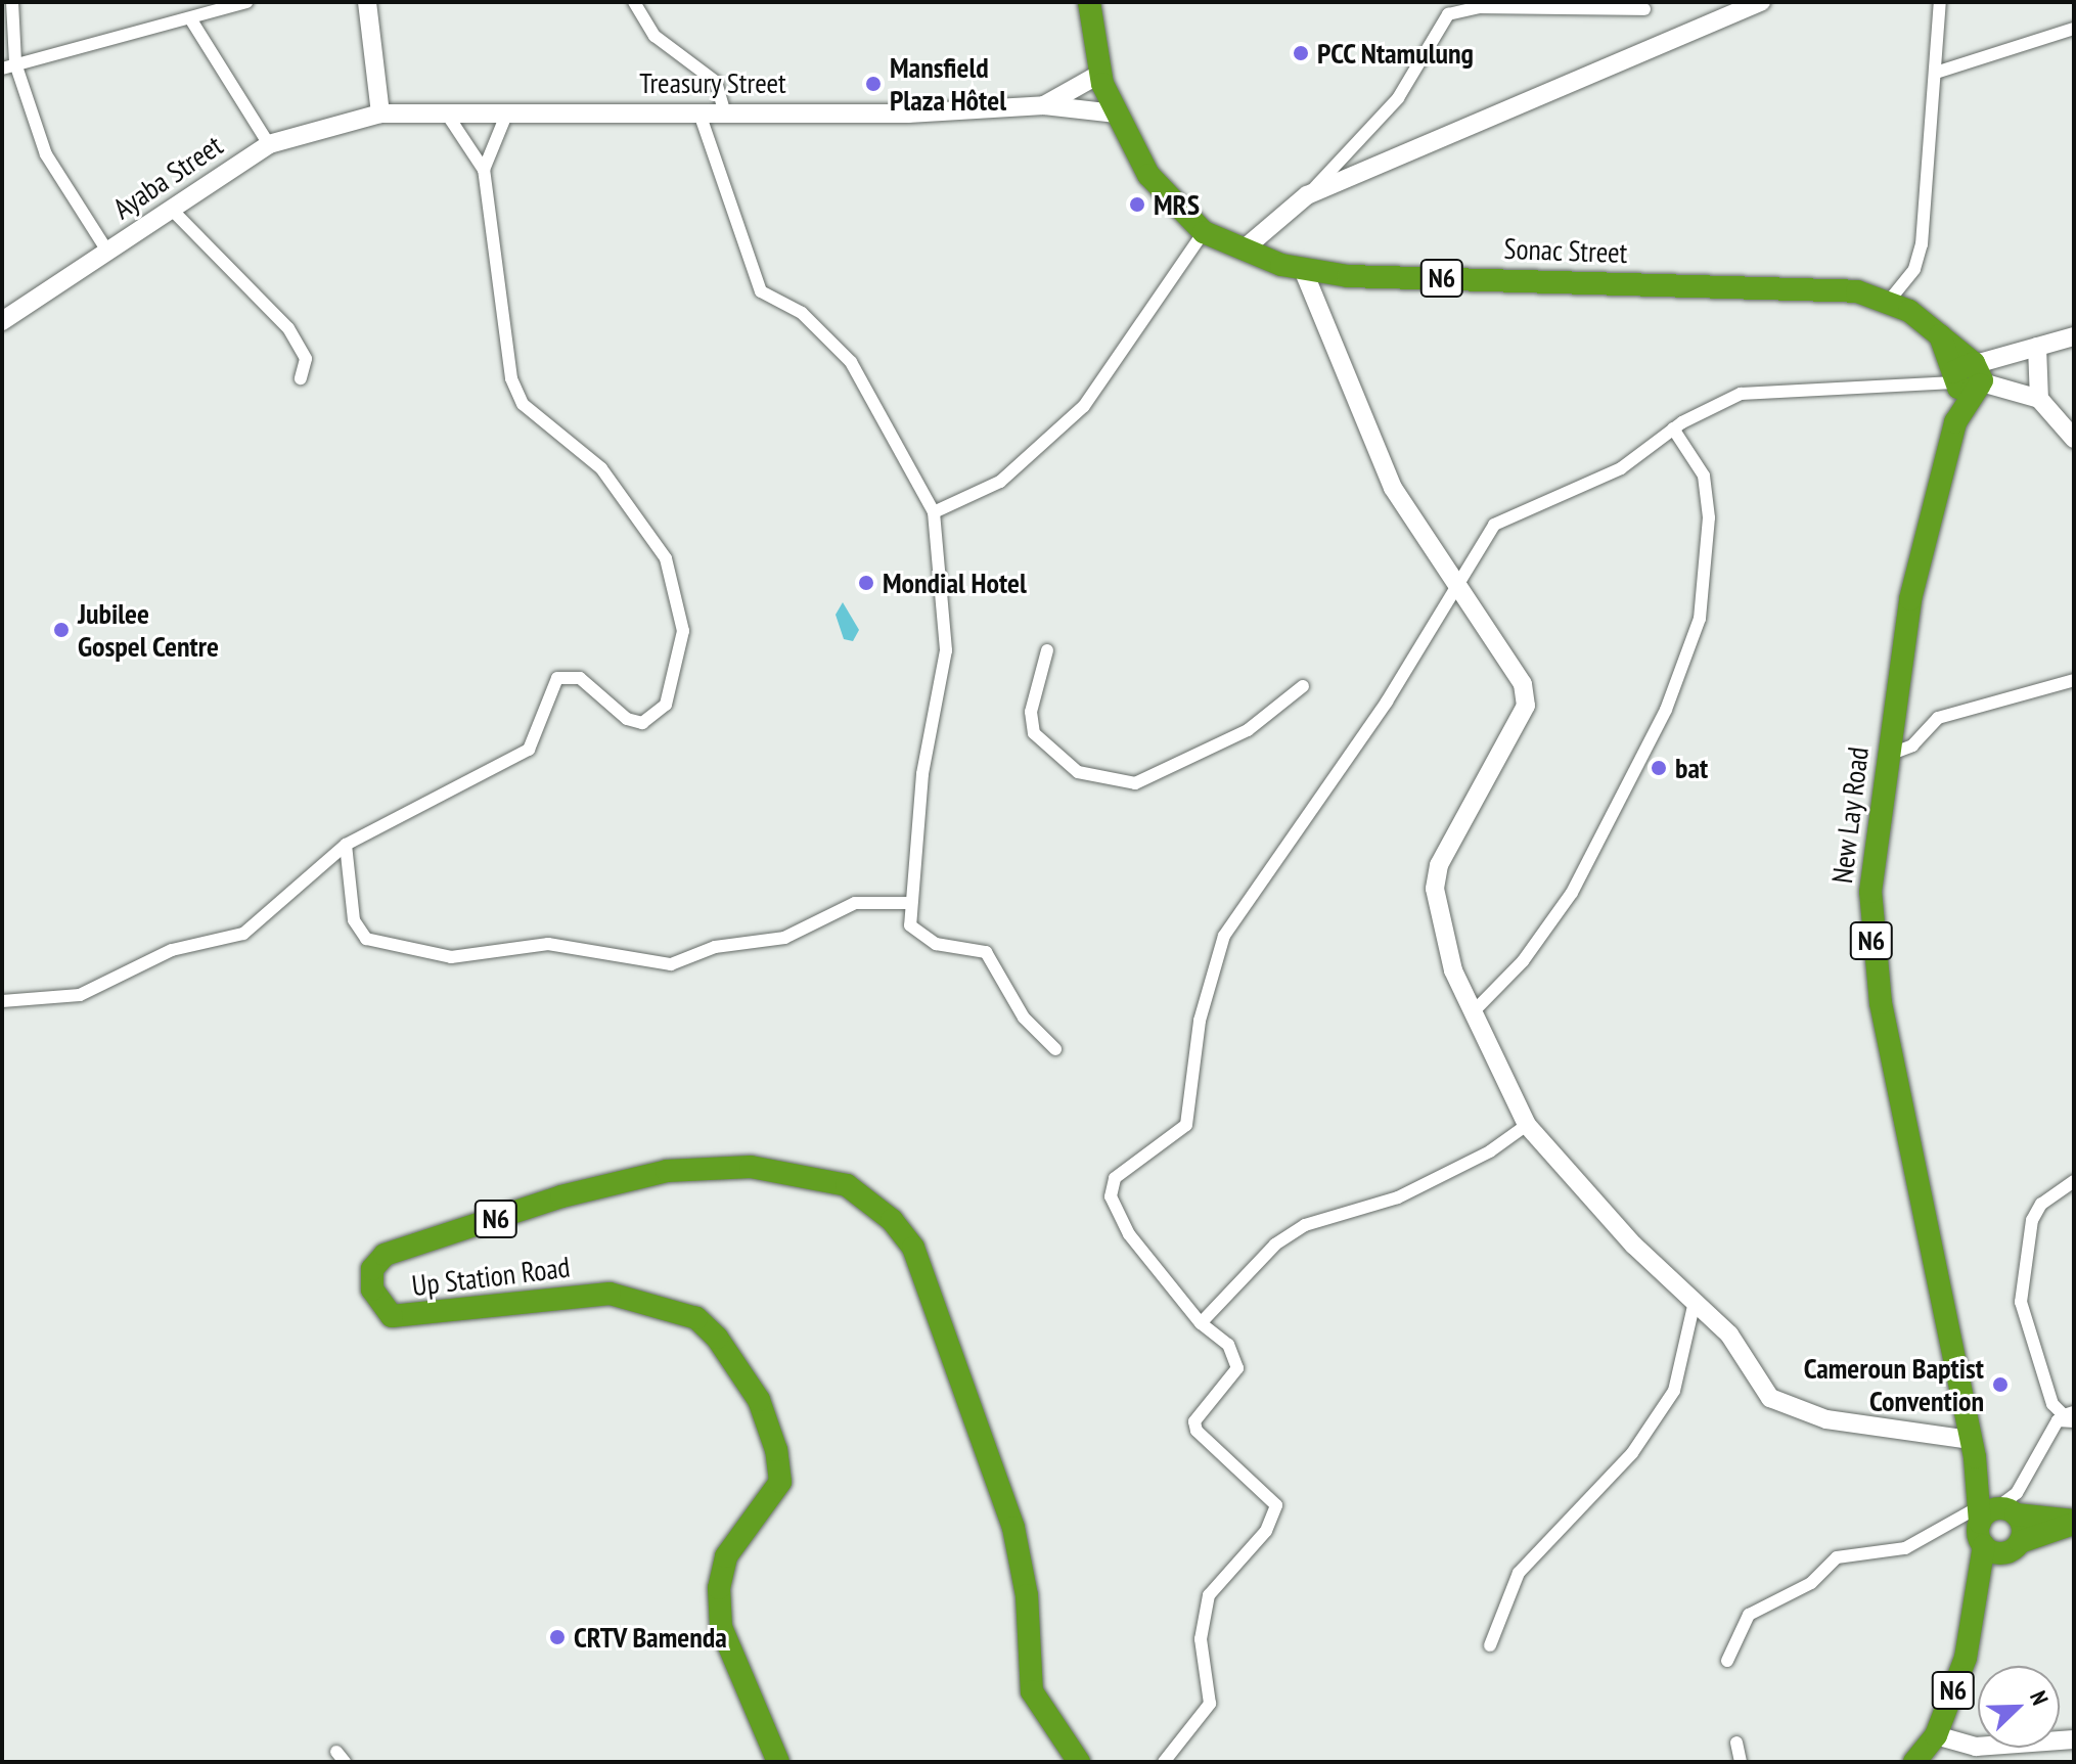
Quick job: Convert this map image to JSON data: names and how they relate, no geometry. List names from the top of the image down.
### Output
{
  "streets": {
    "highway": [
      "Sonac Street",
      "N6",
      "New Lay Road",
      "Up Station Road"
    ],
    "street": ["Treasury Street", "Ayaba Street"]
  },
  "crossings": [
    ["Treasury Street", "Ayaba Street"],
    ["Treasury Street", "Sonac Street"],
    ["Sonac Street", "New Lay Road"],
    ["N6", "New Lay Road"]
  ],
  "places": [
    "PCC Ntamulung",
    "Mansfield Plaza Hôtel",
    "MRS",
    "Mondial Hotel",
    "Jubilee Gospel Centre",
    "bat",
    "Cameroun Baptist Convention",
    "CRTV Bamenda"
  ],
  "north": "top right"
}
